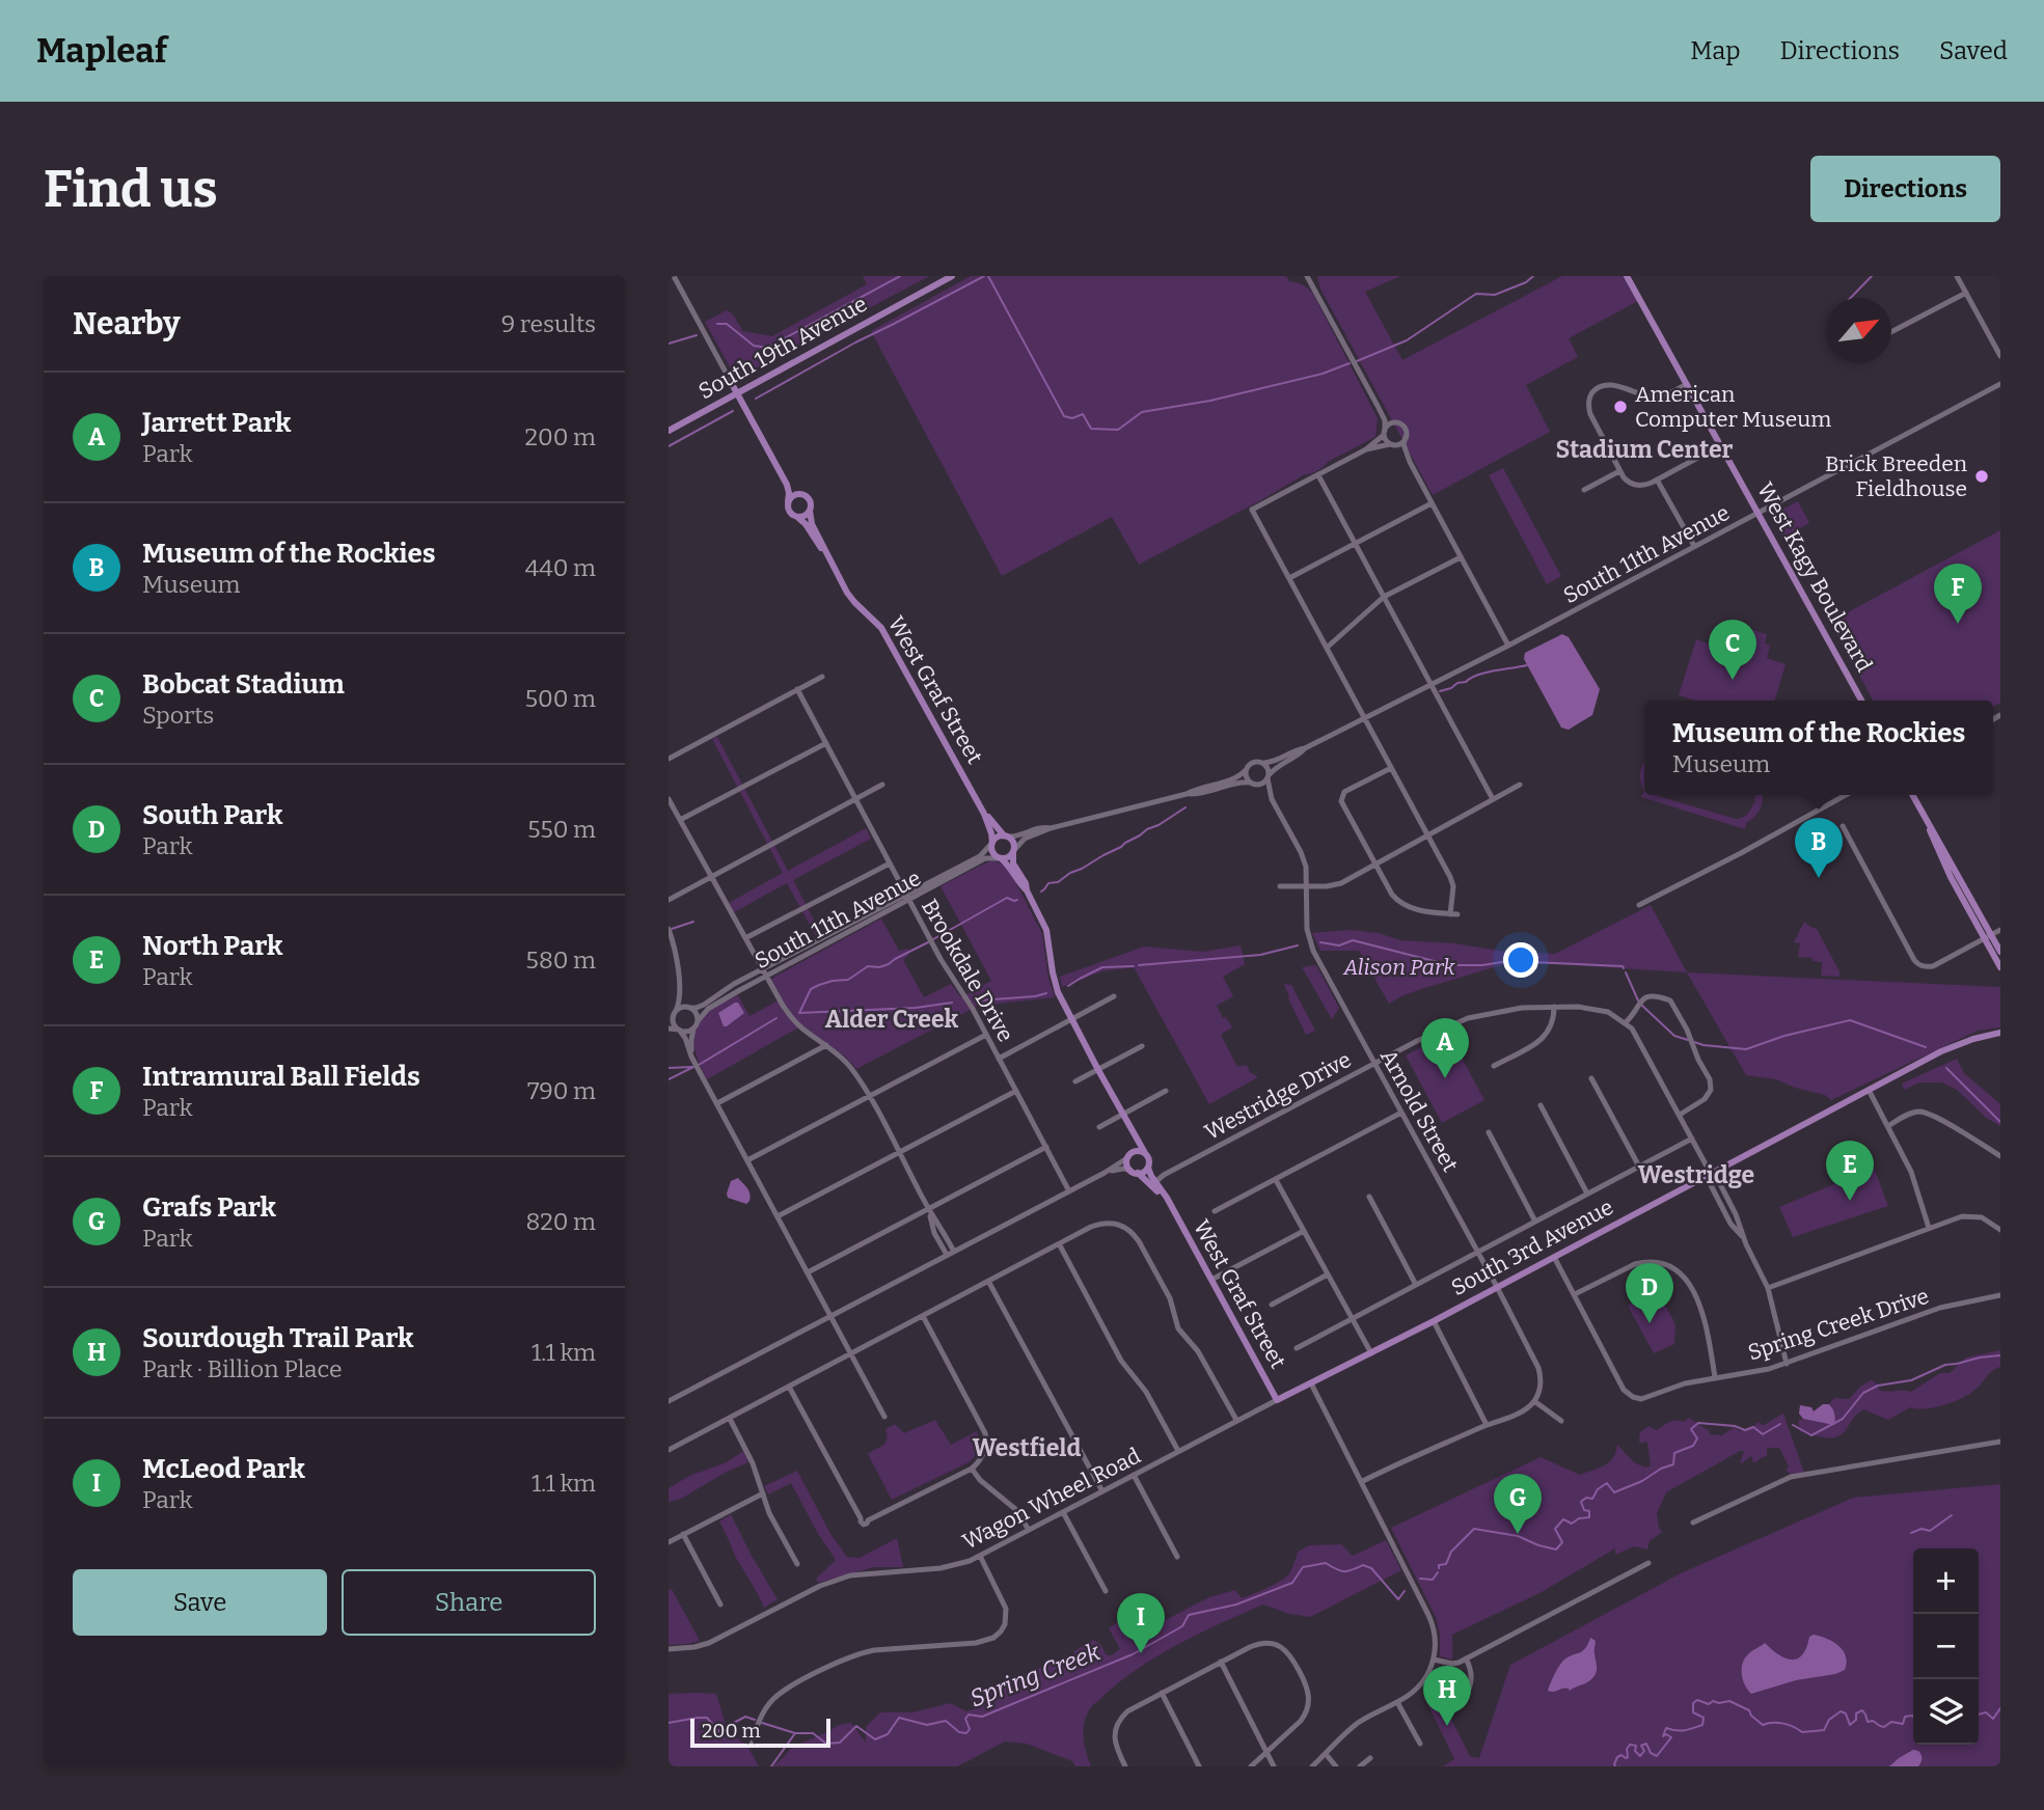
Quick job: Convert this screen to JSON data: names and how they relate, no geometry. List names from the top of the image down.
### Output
{
  "streets": {
    "main road": [
      "South 19th Avenue",
      "West Kagy Boulevard",
      "West Graf Street",
      "South 3rd Avenue"
    ],
    "street": [
      "South 11th Avenue",
      "Brookdale Drive",
      "Westridge Drive",
      "Arnold Street",
      "Spring Creek Drive",
      "Wagon Wheel Road"
    ]
  },
  "crossings": [
    ["South 11th Avenue", "West Kagy Boulevard"],
    ["South 11th Avenue", "West Graf Street"],
    ["South 11th Avenue", "Brookdale Drive"],
    ["South 11th Avenue", "Arnold Street"],
    ["West Graf Street", "Westridge Drive"],
    ["West Graf Street", "South 3rd Avenue"],
    ["West Graf Street", "Wagon Wheel Road"],
    ["Westridge Drive", "Arnold Street"],
    ["Westridge Drive", "South 3rd Avenue"],
    ["Westridge Drive", "Spring Creek Drive"],
    ["Arnold Street", "South 3rd Avenue"],
    ["South 3rd Avenue", "Spring Creek Drive"],
    ["South 3rd Avenue", "Wagon Wheel Road"]
  ],
  "districts": [
    "Stadium Center",
    "Alder Creek",
    "Westridge",
    "Westfield"
  ],
  "water": ["Spring Creek"],
  "parks": ["Alison Park"],
  "places": ["American Computer Museum", "Brick Breeden Fieldhouse"],
  "scale_bar": "200 m",
  "north": "top right",
  "page": {
    "header": "Mapleaf",
    "nav": ["Map", "Directions", "Saved"],
    "buttons": [
      "Directions",
      ["Save", "Share"]
    ],
    "title": "Find us",
    "heading": ["Nearby", "9 results"],
    "list": [
      {
        "mark": "A",
        "name": "Jarrett Park",
        "note": "Park",
        "value": "200 m"
      },
      {
        "mark": "B",
        "name": "Museum of the Rockies",
        "note": "Museum",
        "value": "440 m"
      },
      {
        "mark": "C",
        "name": "Bobcat Stadium",
        "note": "Sports",
        "value": "500 m"
      },
      {
        "mark": "D",
        "name": "South Park",
        "note": "Park",
        "value": "550 m"
      },
      {
        "mark": "E",
        "name": "North Park",
        "note": "Park",
        "value": "580 m"
      },
      {
        "mark": "F",
        "name": "Intramural Ball Fields",
        "note": "Park",
        "value": "790 m"
      },
      {
        "mark": "G",
        "name": "Grafs Park",
        "note": "Park",
        "value": "820 m"
      },
      {
        "mark": "H",
        "name": "Sourdough Trail Park",
        "note": "Park · Billion Place",
        "value": "1.1 km"
      },
      {
        "mark": "I",
        "name": "McLeod Park",
        "note": "Park",
        "value": "1.1 km"
      }
    ],
    "pins": [
      "F",
      "C",
      "B",
      "A",
      "E",
      "D",
      "G",
      "I",
      "H"
    ],
    "popup": ["Museum of the Rockies", "Museum"],
    "map_buttons": ["+", "−"],
    "scale": "200 m"
  }
}
